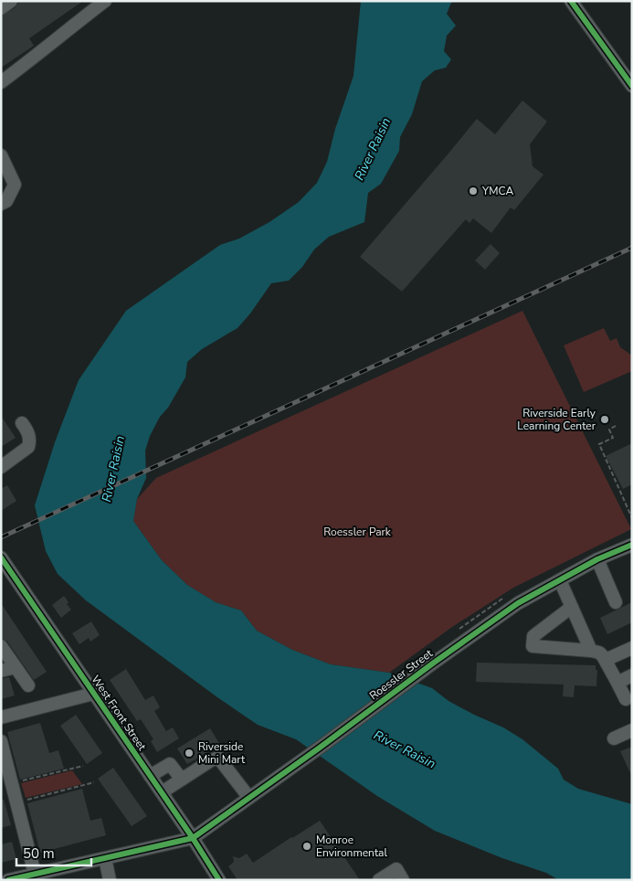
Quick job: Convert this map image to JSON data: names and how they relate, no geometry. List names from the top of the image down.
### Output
{
  "streets": {
    "street": ["Roessler Street", "West Front Street"]
  },
  "crossings": [
    ["Roessler Street", "West Front Street"]
  ],
  "water": ["River Raisin"],
  "parks": ["Roessler Park"],
  "places": [
    "YMCA",
    "Riverside Early Learning Center",
    "Riverside Mini Mart",
    "Monroe Environmental"
  ],
  "scale_bar": "50 m"
}
